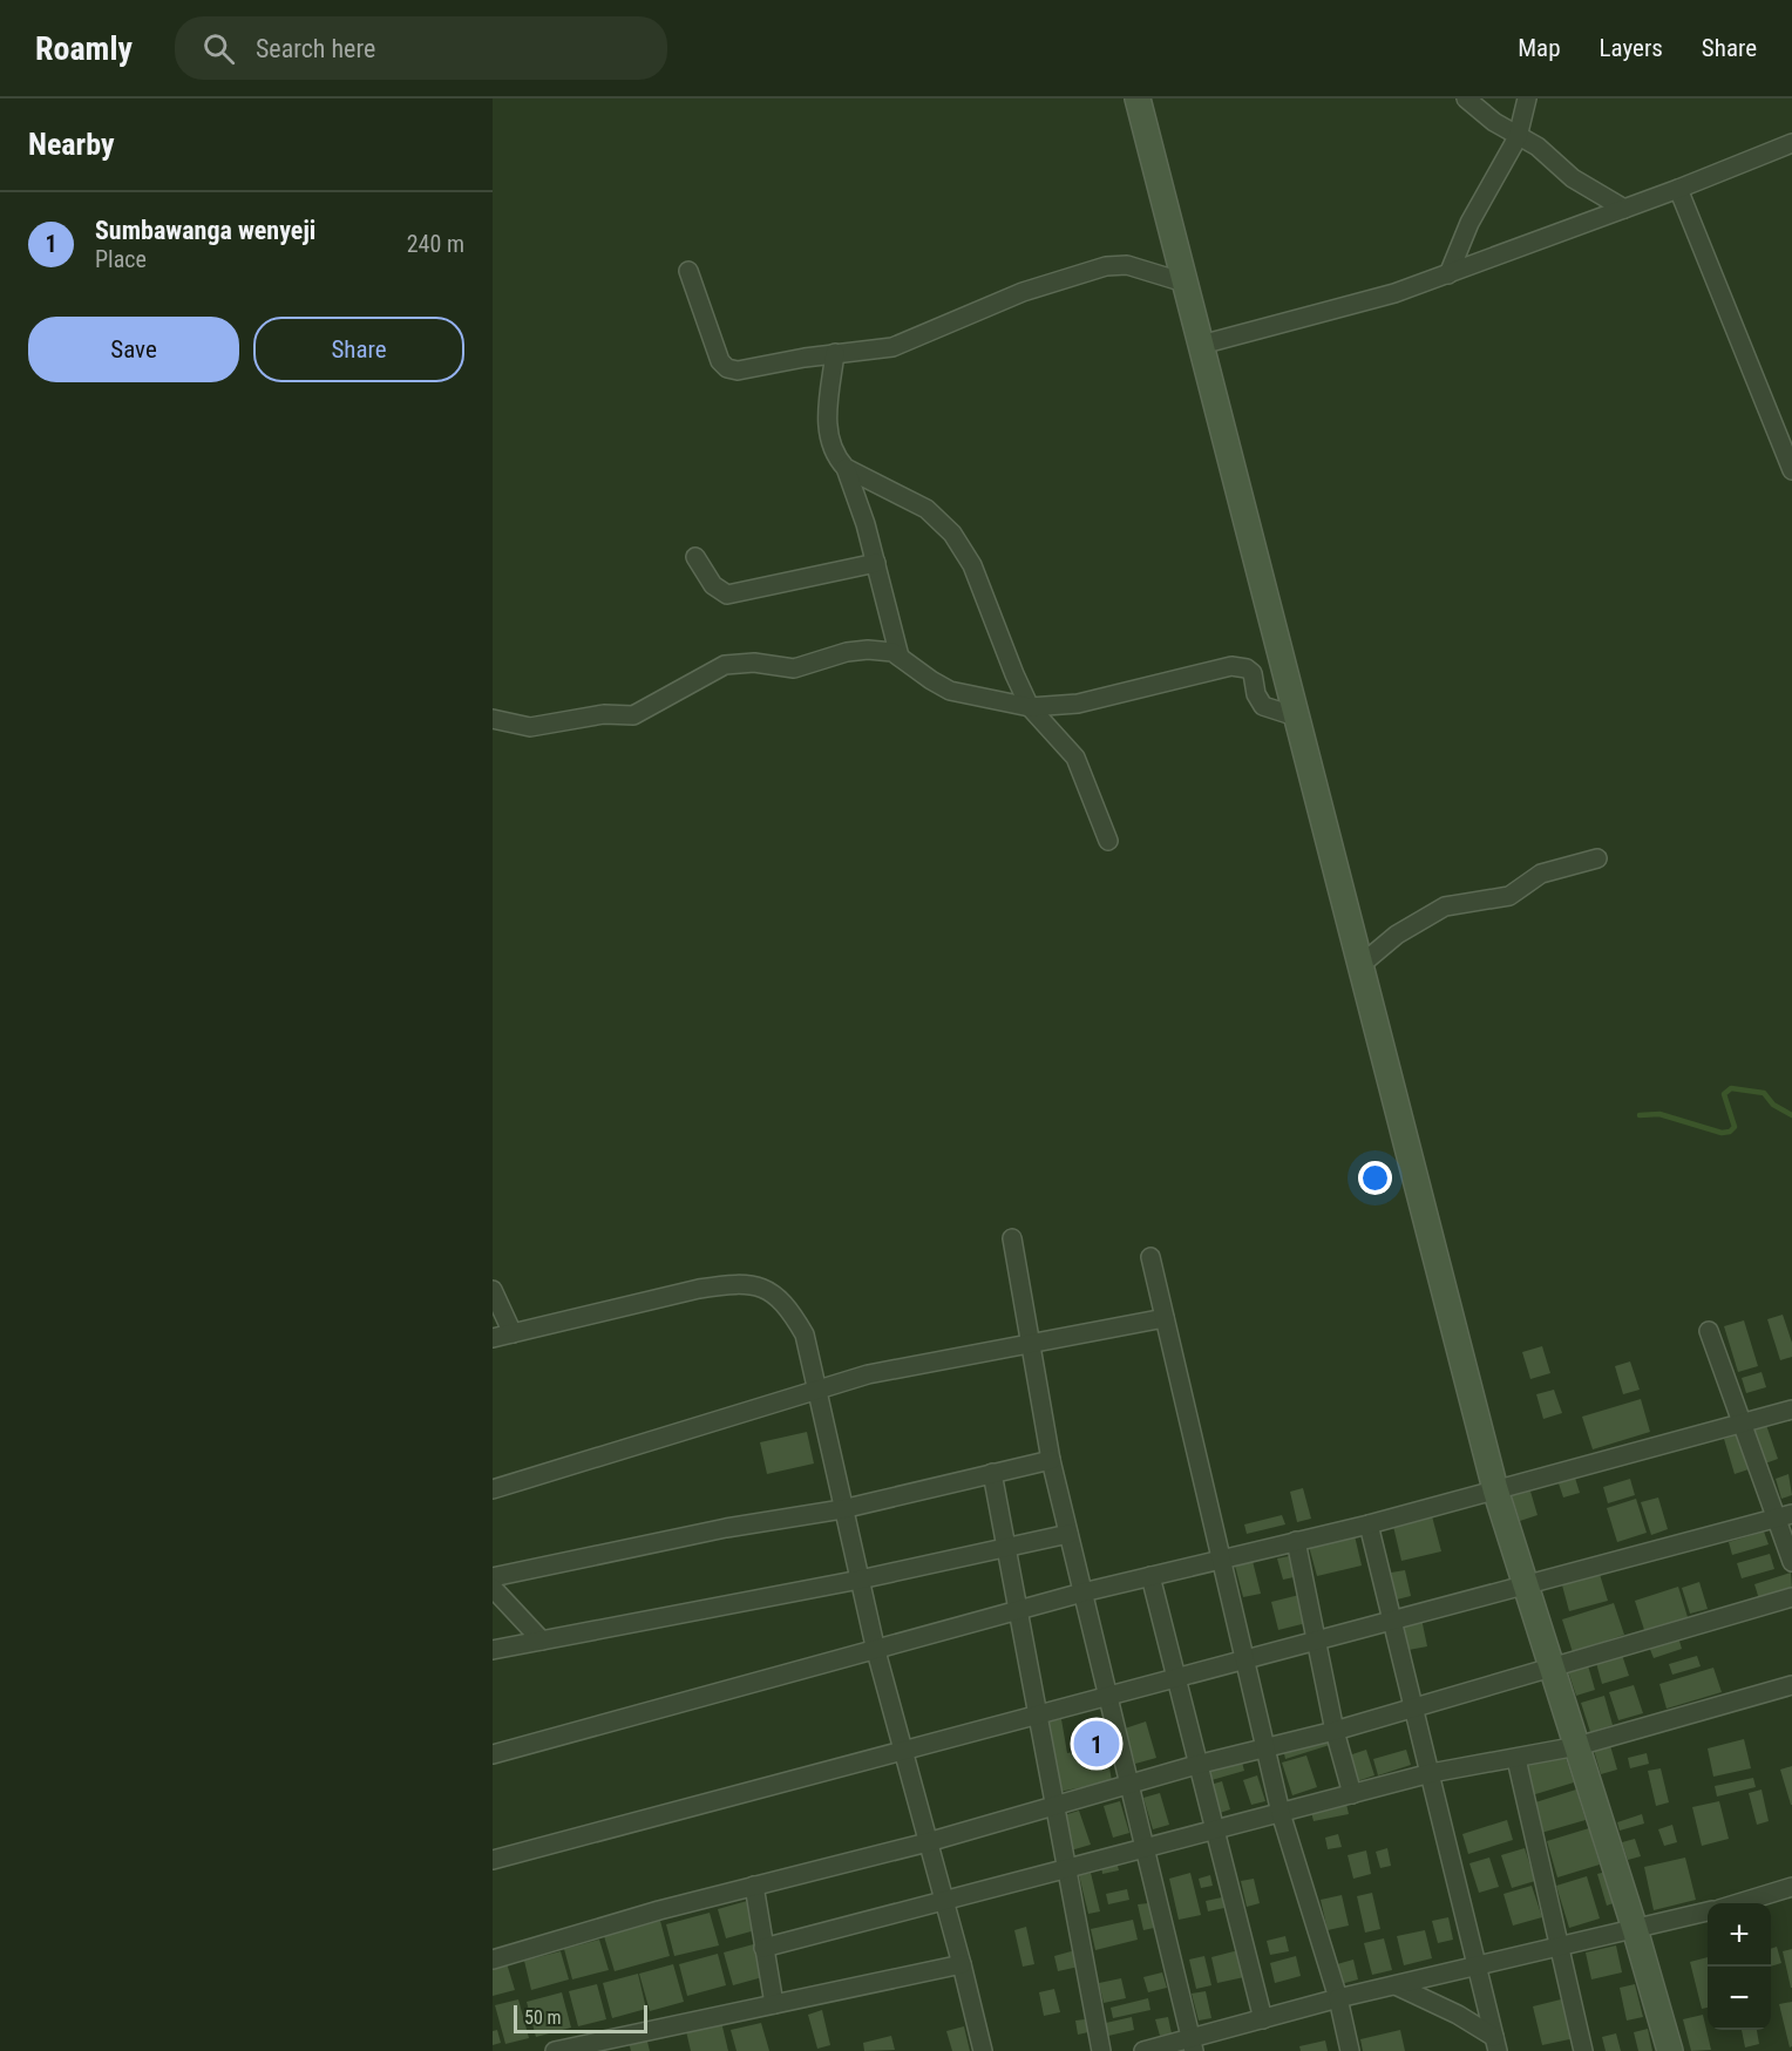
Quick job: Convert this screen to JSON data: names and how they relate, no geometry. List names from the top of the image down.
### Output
{
  "scale_bar": "50 m",
  "page": {
    "header": "Roamly",
    "search": "Search here",
    "nav": ["Map", "Layers", "Share"],
    "heading": "Nearby",
    "list": [
      {
        "mark": "1",
        "name": "Sumbawanga wenyeji",
        "note": "Place",
        "value": "240 m"
      }
    ],
    "buttons": ["Save", "Share"],
    "pins": "1",
    "map_buttons": ["+", "−"],
    "scale": "50 m"
  }
}
